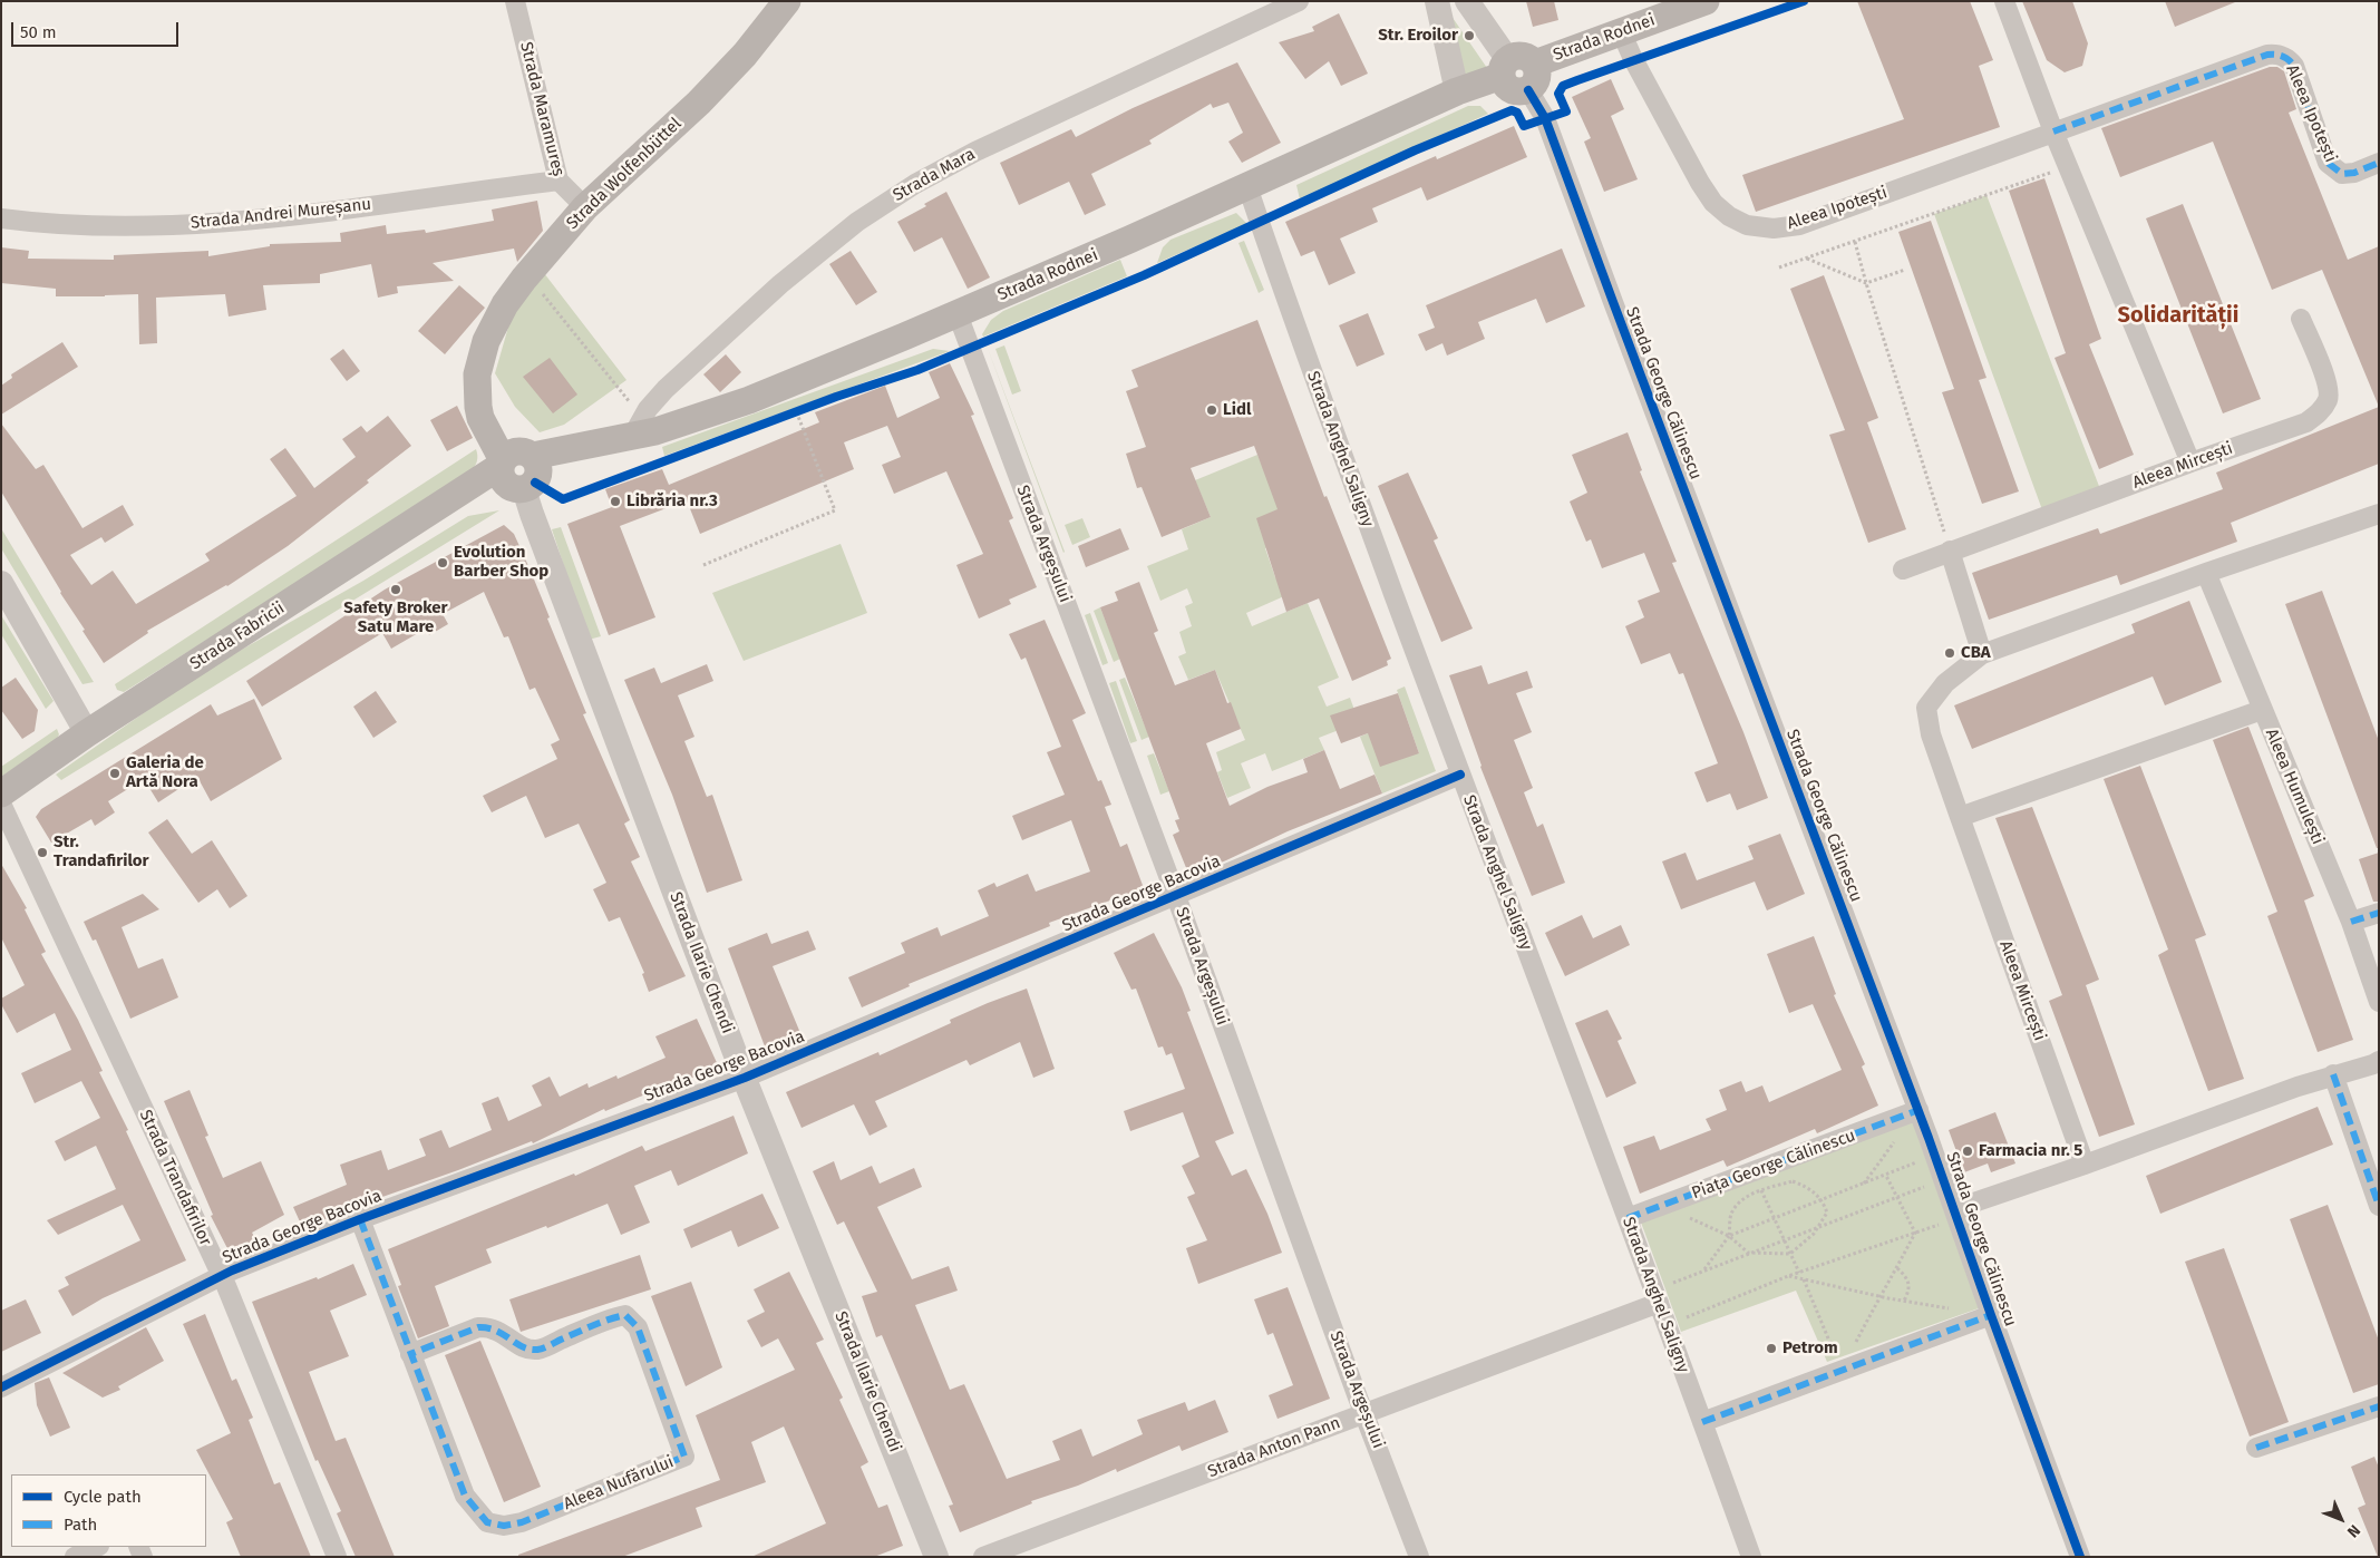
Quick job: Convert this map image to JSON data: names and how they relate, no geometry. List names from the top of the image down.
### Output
{
  "streets": {
    "main road": ["Strada Rodnei", "Strada Wolfenbüttel", "Strada Fabricii"],
    "street": [
      "Strada Maramureș",
      "Aleea Ipotești",
      "Strada Mara",
      "Strada Andrei Mureșanu",
      "Strada George Călinescu",
      "Strada Anghel Saligny",
      "Aleea Mircești",
      "Strada Argeșului",
      "Aleea Humulești",
      "Strada George Bacovia",
      "Strada Ilarie Chendi",
      "Piața George Călinescu",
      "Strada Trandafirilor",
      "Strada Anton Pann",
      "Aleea Nufărului"
    ]
  },
  "crossings": [
    ["Strada Rodnei", "Aleea Ipotești"],
    ["Strada Rodnei", "Strada Wolfenbüttel"],
    ["Strada Rodnei", "Strada Mara"],
    ["Strada Rodnei", "Strada George Călinescu"],
    ["Strada Rodnei", "Strada Anghel Saligny"],
    ["Strada Rodnei", "Strada Argeșului"],
    ["Strada Rodnei", "Strada Fabricii"],
    ["Strada Rodnei", "Strada Ilarie Chendi"],
    ["Strada Maramureș", "Strada Wolfenbüttel"],
    ["Strada Maramureș", "Strada Andrei Mureșanu"],
    ["Strada Wolfenbüttel", "Strada Fabricii"],
    ["Strada Wolfenbüttel", "Strada Ilarie Chendi"],
    ["Strada George Călinescu", "Piața George Călinescu"],
    ["Strada Anghel Saligny", "Strada George Bacovia"],
    ["Strada Anghel Saligny", "Piața George Călinescu"],
    ["Strada Anghel Saligny", "Strada Anton Pann"],
    ["Aleea Mircești", "Aleea Humulești"],
    ["Strada Argeșului", "Strada George Bacovia"],
    ["Strada Argeșului", "Strada Anton Pann"],
    ["Strada Fabricii", "Strada Ilarie Chendi"],
    ["Strada George Bacovia", "Strada Ilarie Chendi"],
    ["Strada George Bacovia", "Strada Trandafirilor"],
    ["Strada George Bacovia", "Aleea Nufărului"]
  ],
  "districts": ["Solidarității"],
  "places": [
    "Str. Eroilor",
    "Lidl",
    "Librăria nr.3",
    "Evolution Barber Shop",
    "Safety Broker Satu Mare",
    "CBA",
    "Galeria de Artă Nora",
    "Str. Trandafirilor",
    "Farmacia nr. 5",
    "Petrom"
  ],
  "legend": ["Cycle path", "Path"],
  "scale_bar": "50 m",
  "north": "bottom right"
}
